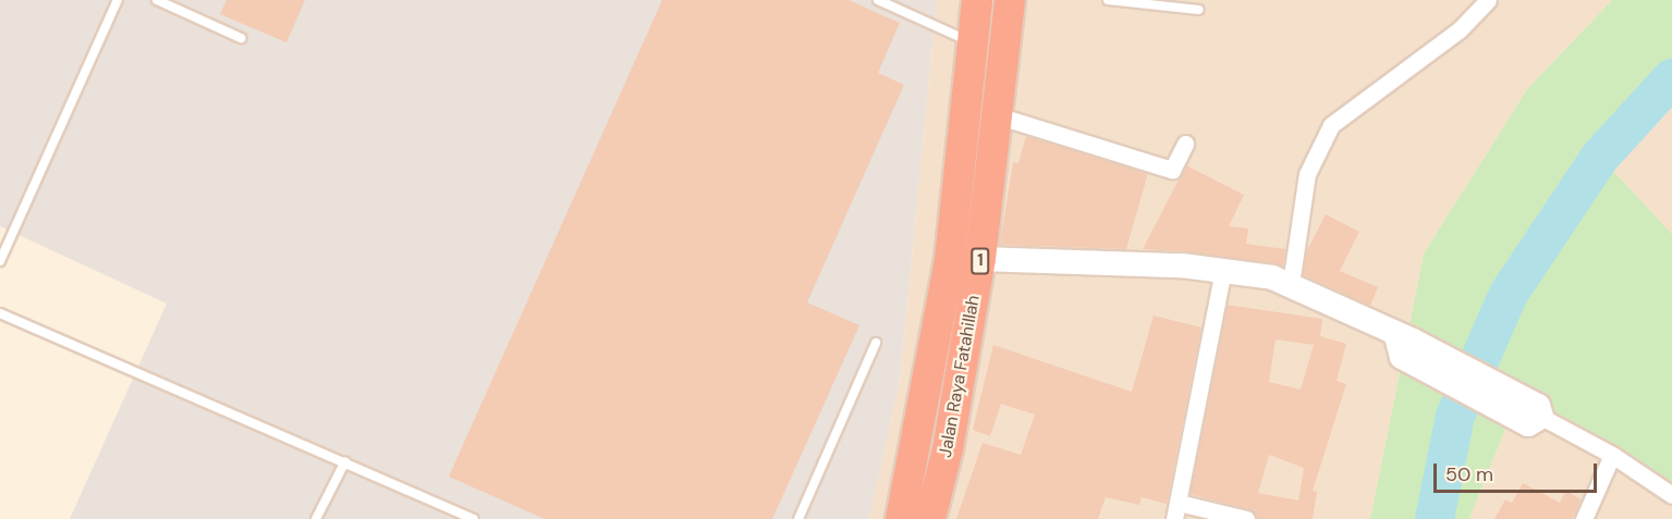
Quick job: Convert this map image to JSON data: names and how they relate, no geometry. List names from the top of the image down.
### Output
{
  "streets": {
    "highway": ["1", "Jalan Raya Fatahillah"]
  },
  "scale_bar": "50 m"
}
